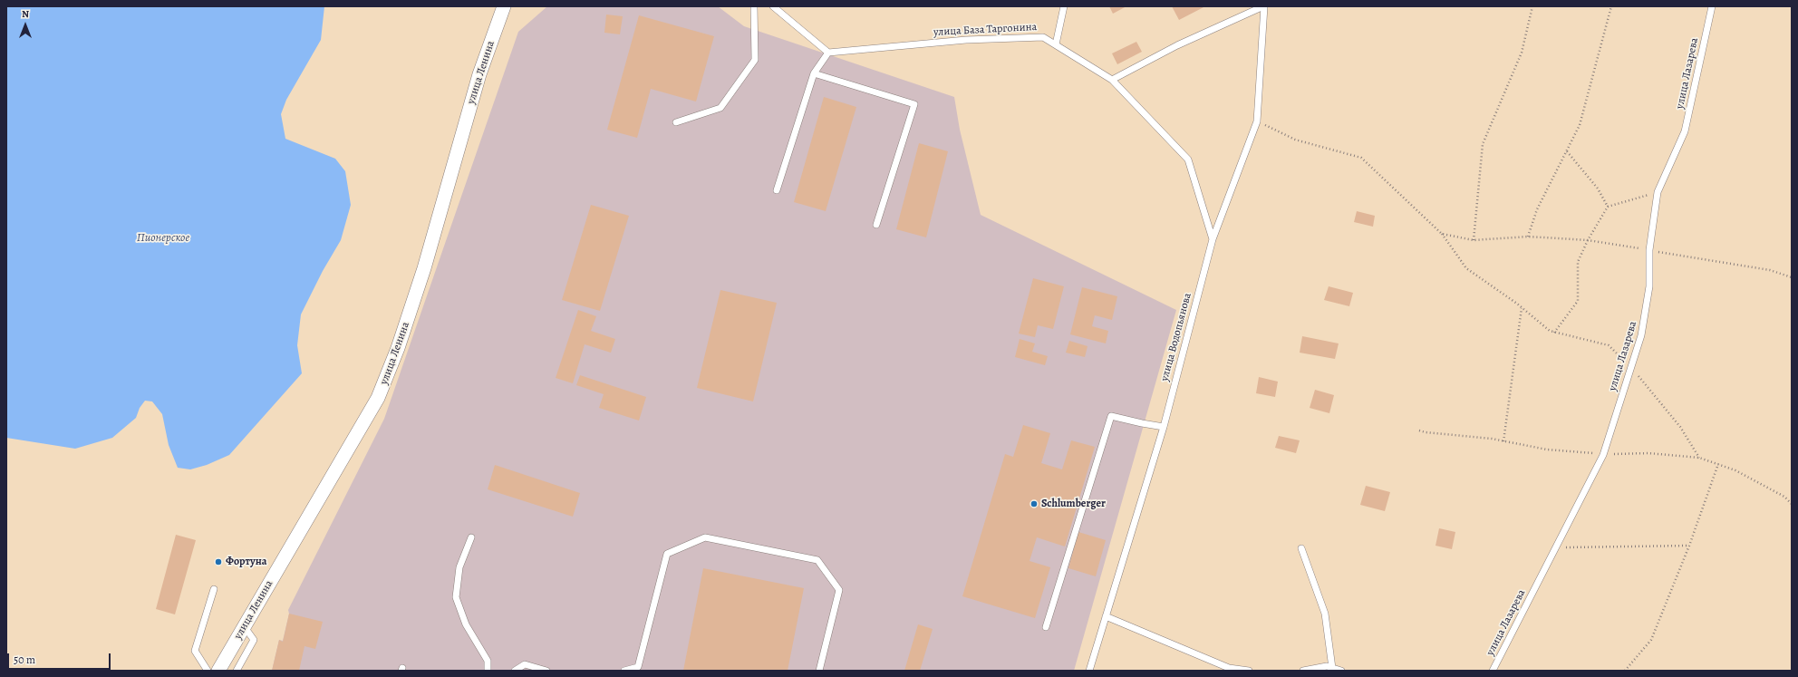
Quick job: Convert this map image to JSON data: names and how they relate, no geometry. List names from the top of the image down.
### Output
{
  "streets": {
    "street": ["улица Ленина"],
    "lane": ["улица База Таргонина", "улица Лазарева", "улица Водопьянова"]
  },
  "crossings": [
    ["улица База Таргонина", "улица Водопьянова"]
  ],
  "water": ["Пионерское"],
  "places": ["Schlumberger", "Фортуна"],
  "scale_bar": "50 m",
  "north": "top"
}
